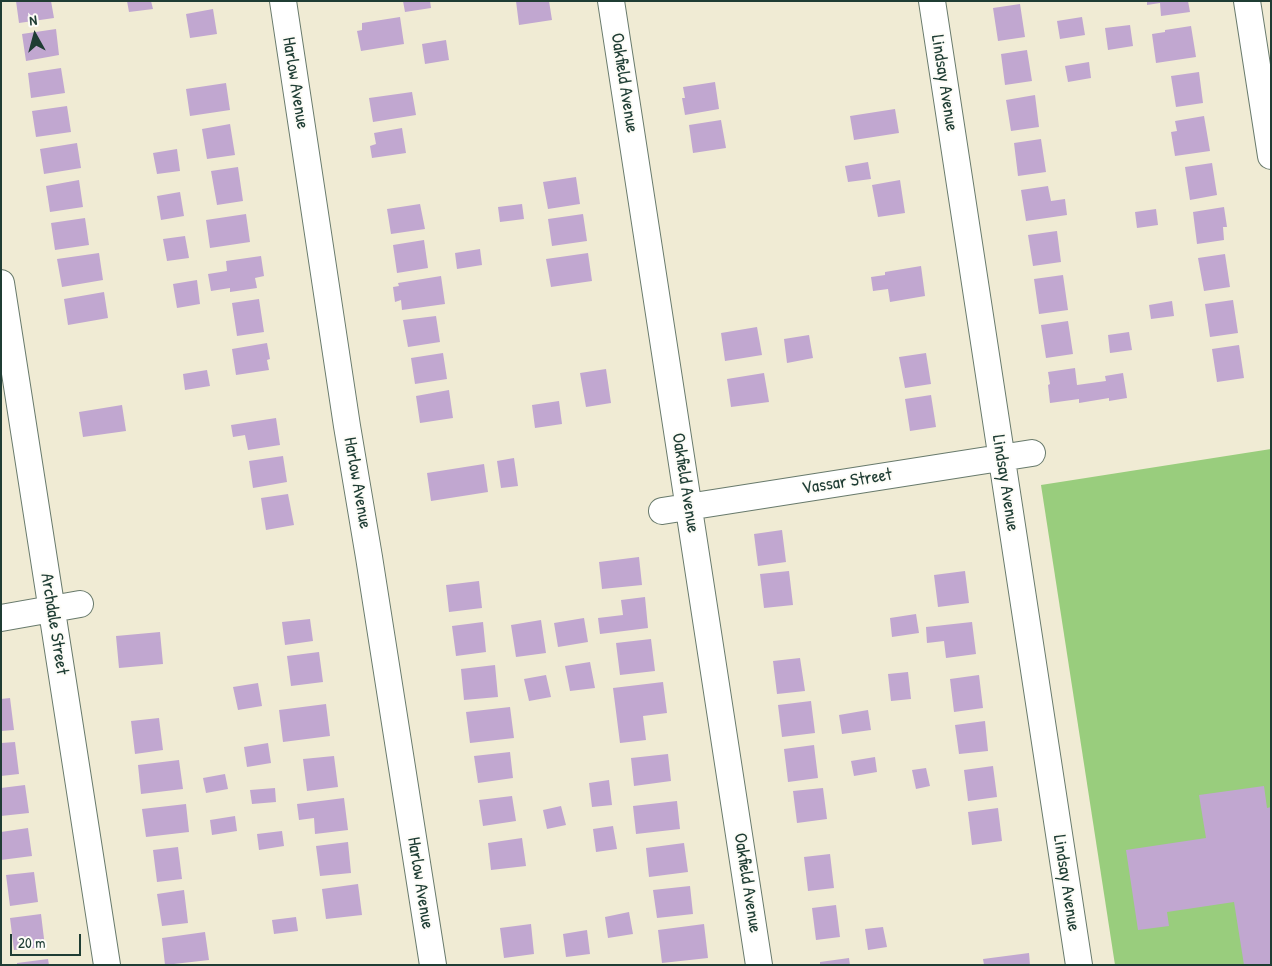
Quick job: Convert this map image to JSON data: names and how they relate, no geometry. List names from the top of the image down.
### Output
{
  "streets": {
    "street": [
      "Harlow Avenue",
      "Oakfield Avenue",
      "Lindsay Avenue",
      "Vassar Street",
      "Archdale Street"
    ]
  },
  "crossings": [
    ["Oakfield Avenue", "Vassar Street"],
    ["Lindsay Avenue", "Vassar Street"]
  ],
  "scale_bar": "20 m",
  "north": "top"
}
